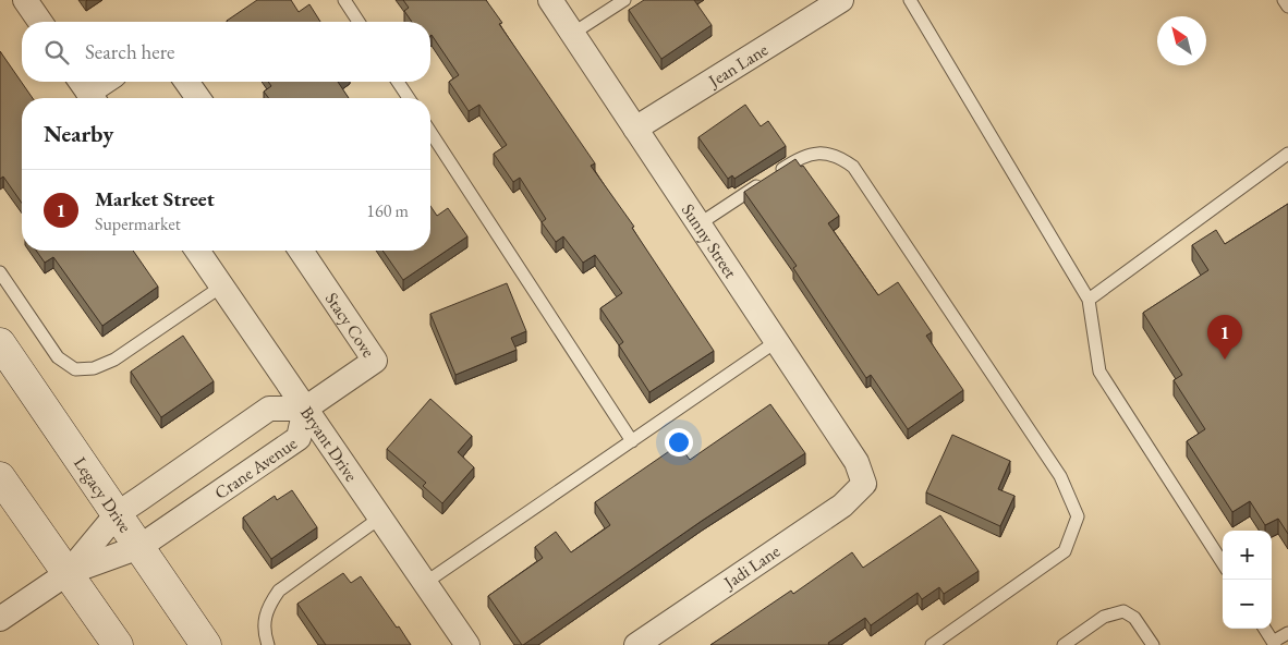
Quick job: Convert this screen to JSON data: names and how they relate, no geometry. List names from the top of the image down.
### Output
{
  "streets": {
    "main road": ["Legacy Drive"],
    "street": [
      "Jean Lane",
      "Sunny Street",
      "Stacy Cove",
      "Bryant Drive",
      "Crane Avenue",
      "Jadi Lane"
    ]
  },
  "crossings": [
    ["Jean Lane", "Sunny Street"],
    ["Sunny Street", "Jadi Lane"],
    ["Stacy Cove", "Bryant Drive"],
    ["Stacy Cove", "Crane Avenue"],
    ["Bryant Drive", "Crane Avenue"],
    ["Crane Avenue", "Legacy Drive"]
  ],
  "north": "top left",
  "page": {
    "search": "Search here",
    "heading": "Nearby",
    "list": [
      {
        "mark": "1",
        "name": "Market Street",
        "note": "Supermarket",
        "value": "160 m"
      }
    ],
    "pins": "1",
    "map_buttons": ["+", "−"]
  }
}
